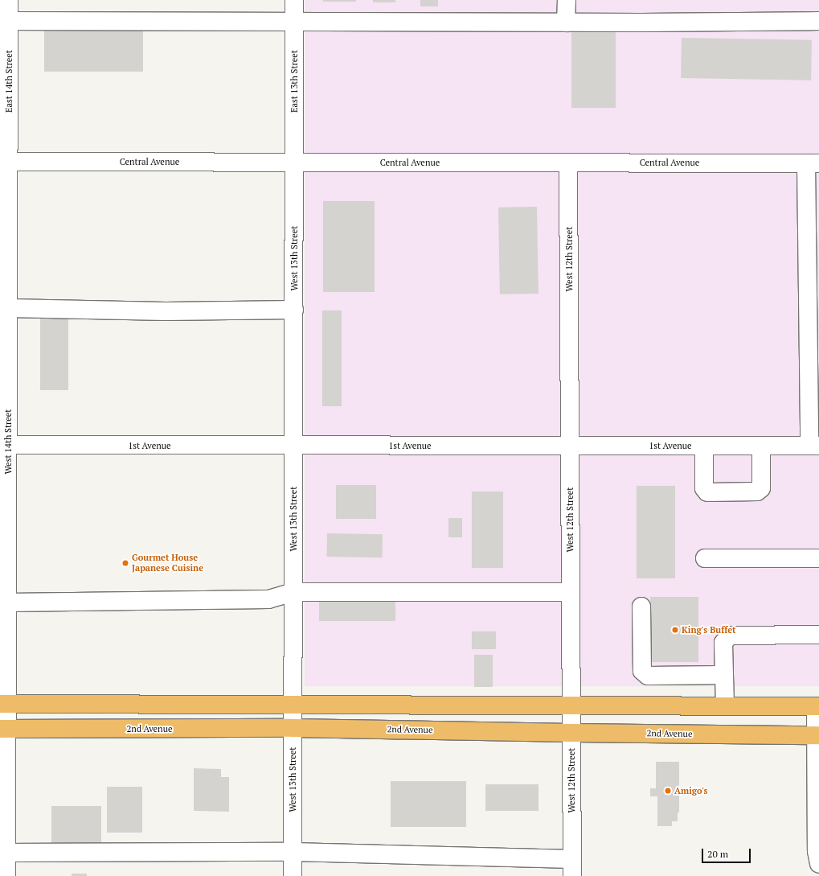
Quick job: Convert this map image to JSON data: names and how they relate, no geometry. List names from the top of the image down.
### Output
{
  "streets": {
    "main road": ["2nd Avenue"],
    "street": [
      "East 14th Street",
      "East 13th Street",
      "Central Avenue",
      "West 13th Street",
      "West 12th Street",
      "West 14th Street",
      "1st Avenue"
    ]
  },
  "crossings": [
    ["East 14th Street", "Central Avenue"],
    ["East 14th Street", "West 14th Street"],
    ["East 13th Street", "Central Avenue"],
    ["East 13th Street", "West 13th Street"],
    ["Central Avenue", "West 13th Street"],
    ["Central Avenue", "West 12th Street"],
    ["Central Avenue", "West 14th Street"],
    ["West 13th Street", "1st Avenue"],
    ["West 13th Street", "2nd Avenue"],
    ["West 12th Street", "1st Avenue"],
    ["West 12th Street", "2nd Avenue"],
    ["West 14th Street", "1st Avenue"],
    ["West 14th Street", "2nd Avenue"]
  ],
  "places": ["Gourmet House Japanese Cuisine", "King's Buffet", "Amigo's"],
  "scale_bar": "20 m"
}
